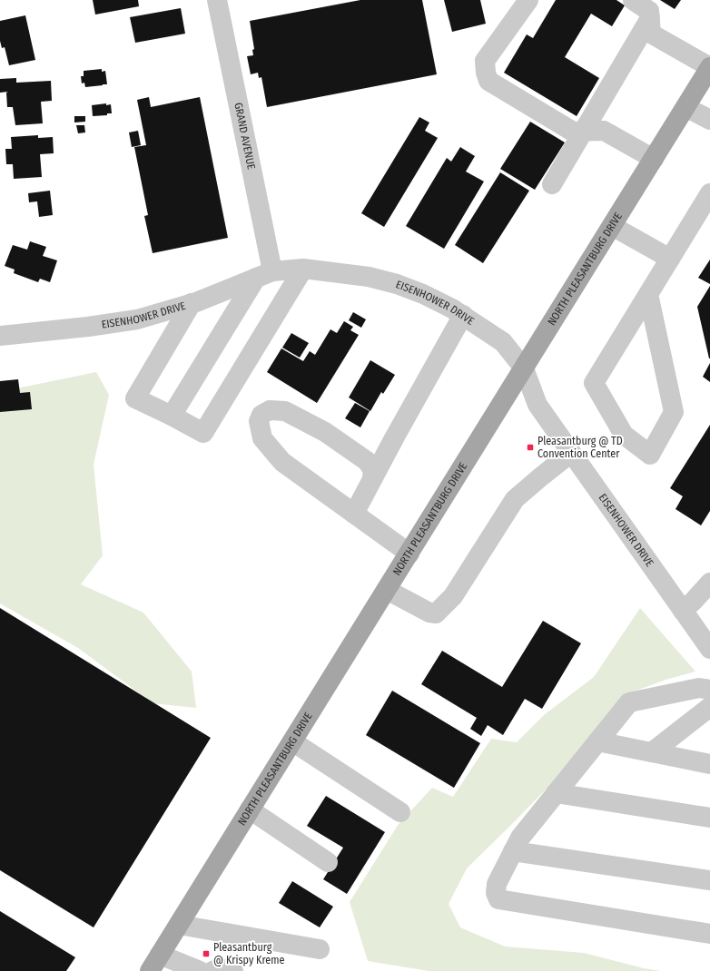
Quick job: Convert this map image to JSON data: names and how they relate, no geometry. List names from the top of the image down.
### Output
{
  "streets": {
    "main road": ["NORTH PLEASANTBURG DRIVE"],
    "street": ["GRAND AVENUE", "EISENHOWER DRIVE"]
  },
  "crossings": [
    ["GRAND AVENUE", "EISENHOWER DRIVE"],
    ["NORTH PLEASANTBURG DRIVE", "EISENHOWER DRIVE"]
  ],
  "places": {
    "transit": ["Pleasantburg @ TD Convention Center", "Pleasantburg @ Krispy Kreme"]
  }
}
